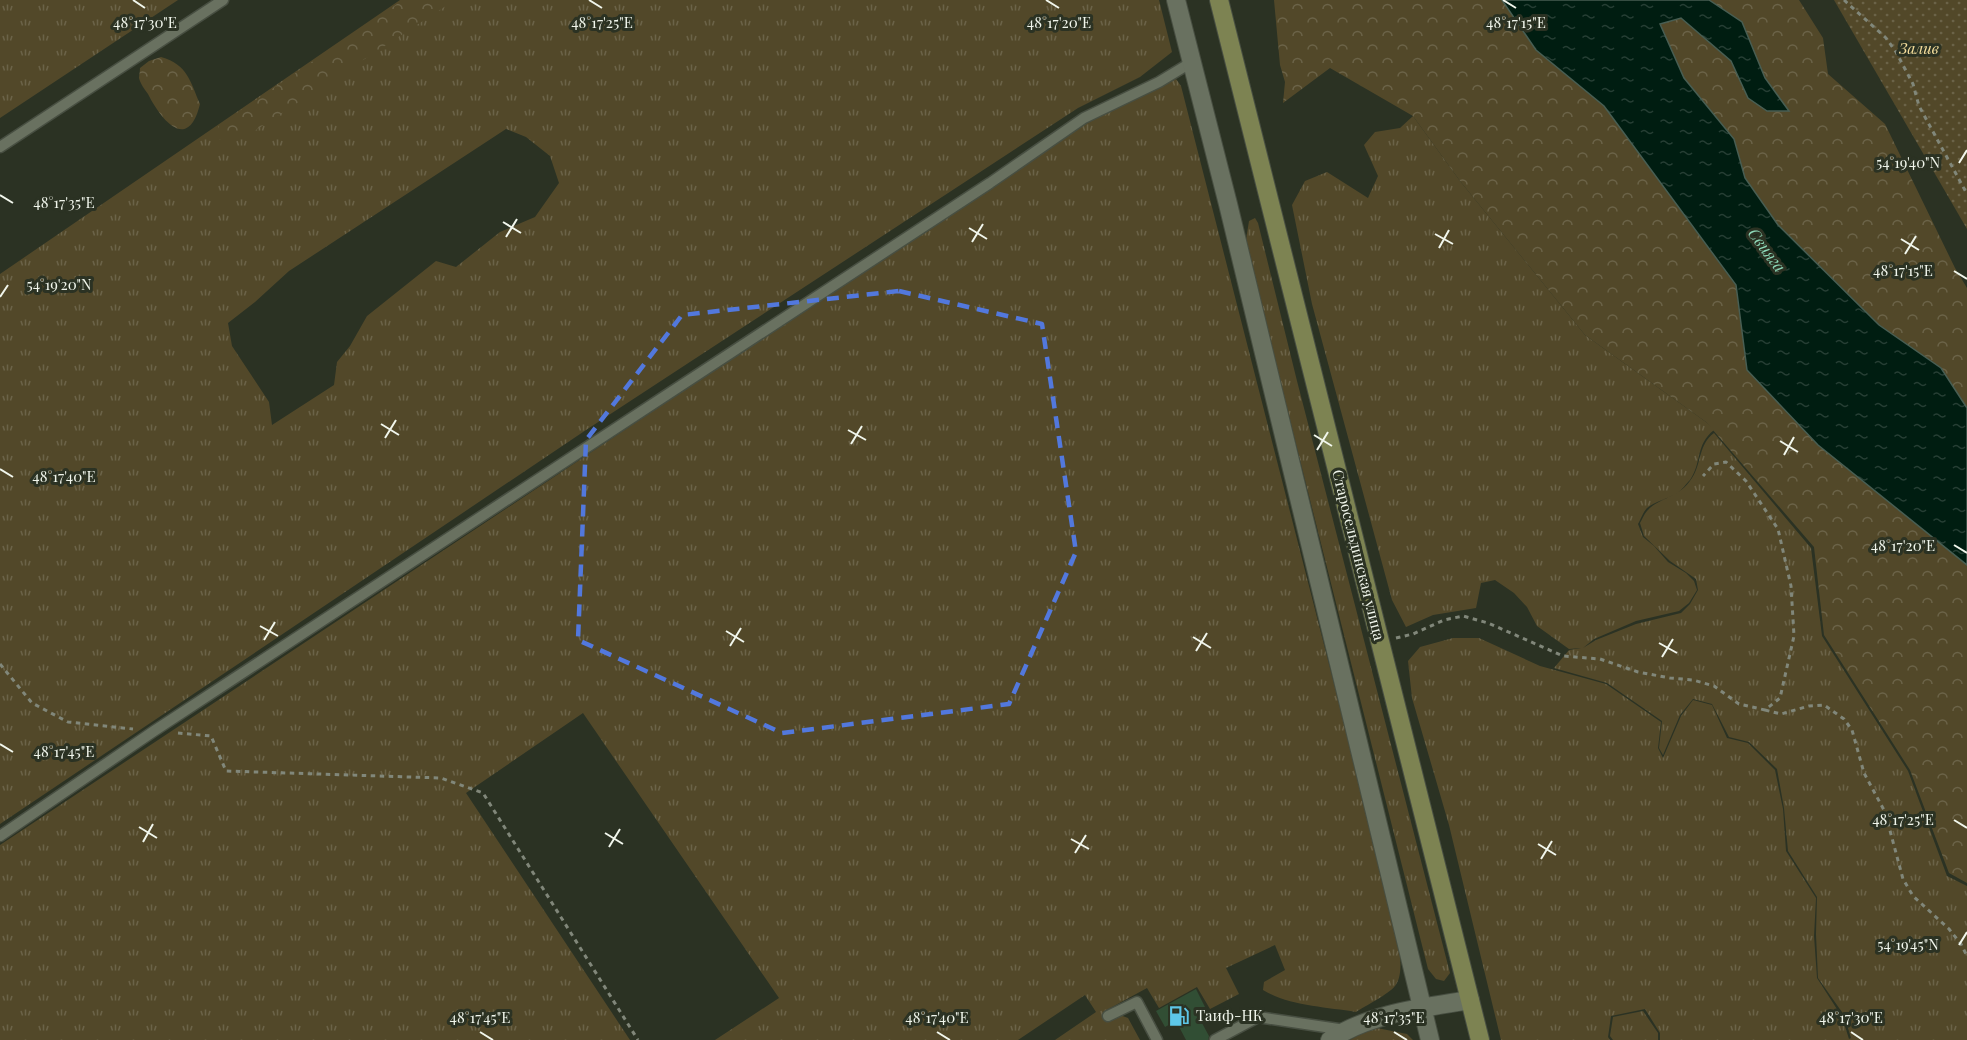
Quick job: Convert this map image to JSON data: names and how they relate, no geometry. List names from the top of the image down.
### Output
{
  "streets": {
    "main road": ["Старосельдинская улица"]
  },
  "water": ["Свияга"],
  "parks": ["Залив"],
  "places": {
    "fuel station": ["Таиф-НК"]
  },
  "coordinates": [
    "48°17'30\"E",
    "48°17'25\"E",
    "48°17'20\"E",
    "48°17'15\"E",
    "54°19'40\"N",
    "48°17'35\"E",
    "54°19'20\"N",
    "48°17'40\"E",
    "48°17'45\"E",
    "54°19'45\"N"
  ]
}
